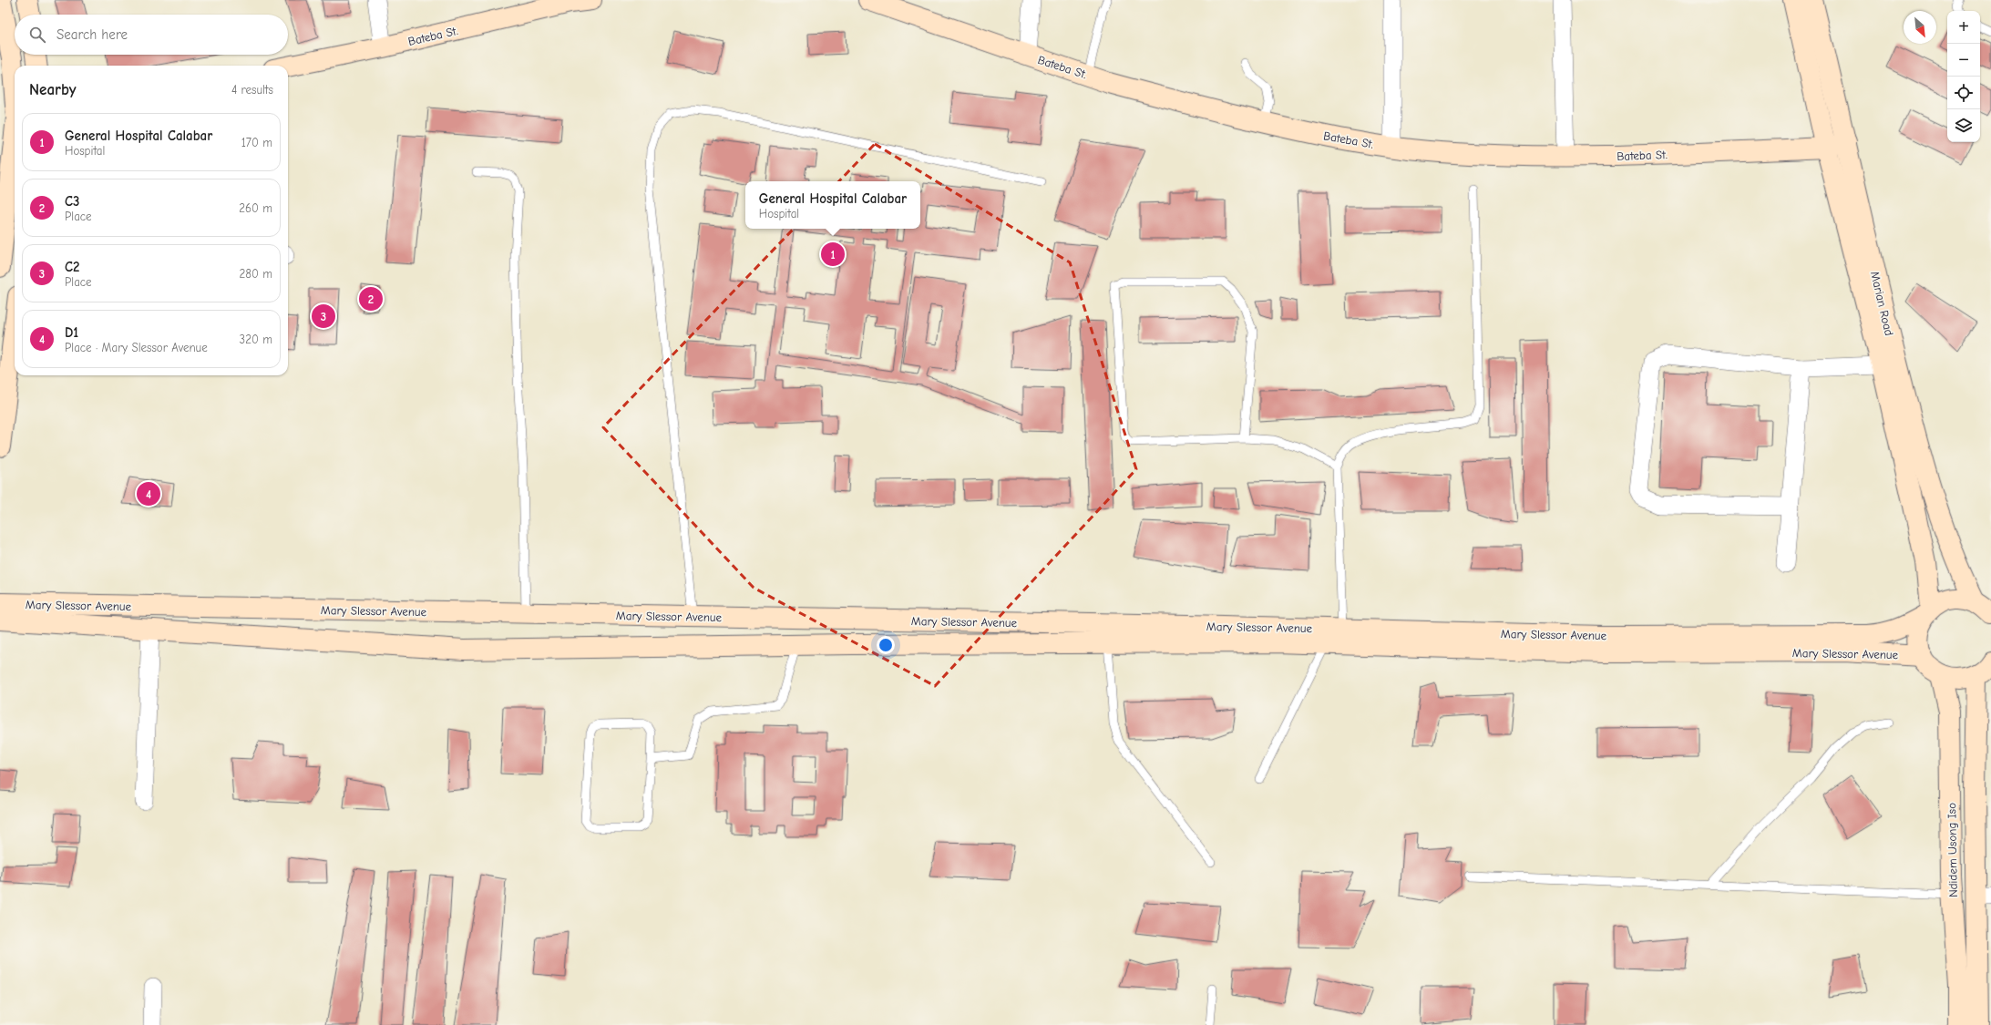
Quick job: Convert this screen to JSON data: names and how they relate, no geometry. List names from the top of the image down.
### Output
{
  "streets": {
    "main road": [
      "Bateba St.",
      "Marian Road",
      "Mary Slessor Avenue",
      "Ndidem Usong Iso"
    ]
  },
  "crossings": [
    ["Bateba St.", "Marian Road"],
    ["Marian Road", "Mary Slessor Avenue"]
  ],
  "north": "bottom right",
  "page": {
    "map_buttons": ["+", "−"],
    "search": "Search here",
    "heading": ["Nearby", "4 results"],
    "list": [
      {
        "mark": "1",
        "name": "General Hospital Calabar",
        "note": "Hospital",
        "value": "170 m"
      },
      {
        "mark": "2",
        "name": "C3",
        "note": "Place",
        "value": "260 m"
      },
      {
        "mark": "3",
        "name": "C2",
        "note": "Place",
        "value": "280 m"
      },
      {
        "mark": "4",
        "name": "D1",
        "note": "Place · Mary Slessor Avenue",
        "value": "320 m"
      }
    ],
    "popup": ["General Hospital Calabar", "Hospital"],
    "pins": [
      "1",
      "2",
      "3",
      "4"
    ]
  }
}
